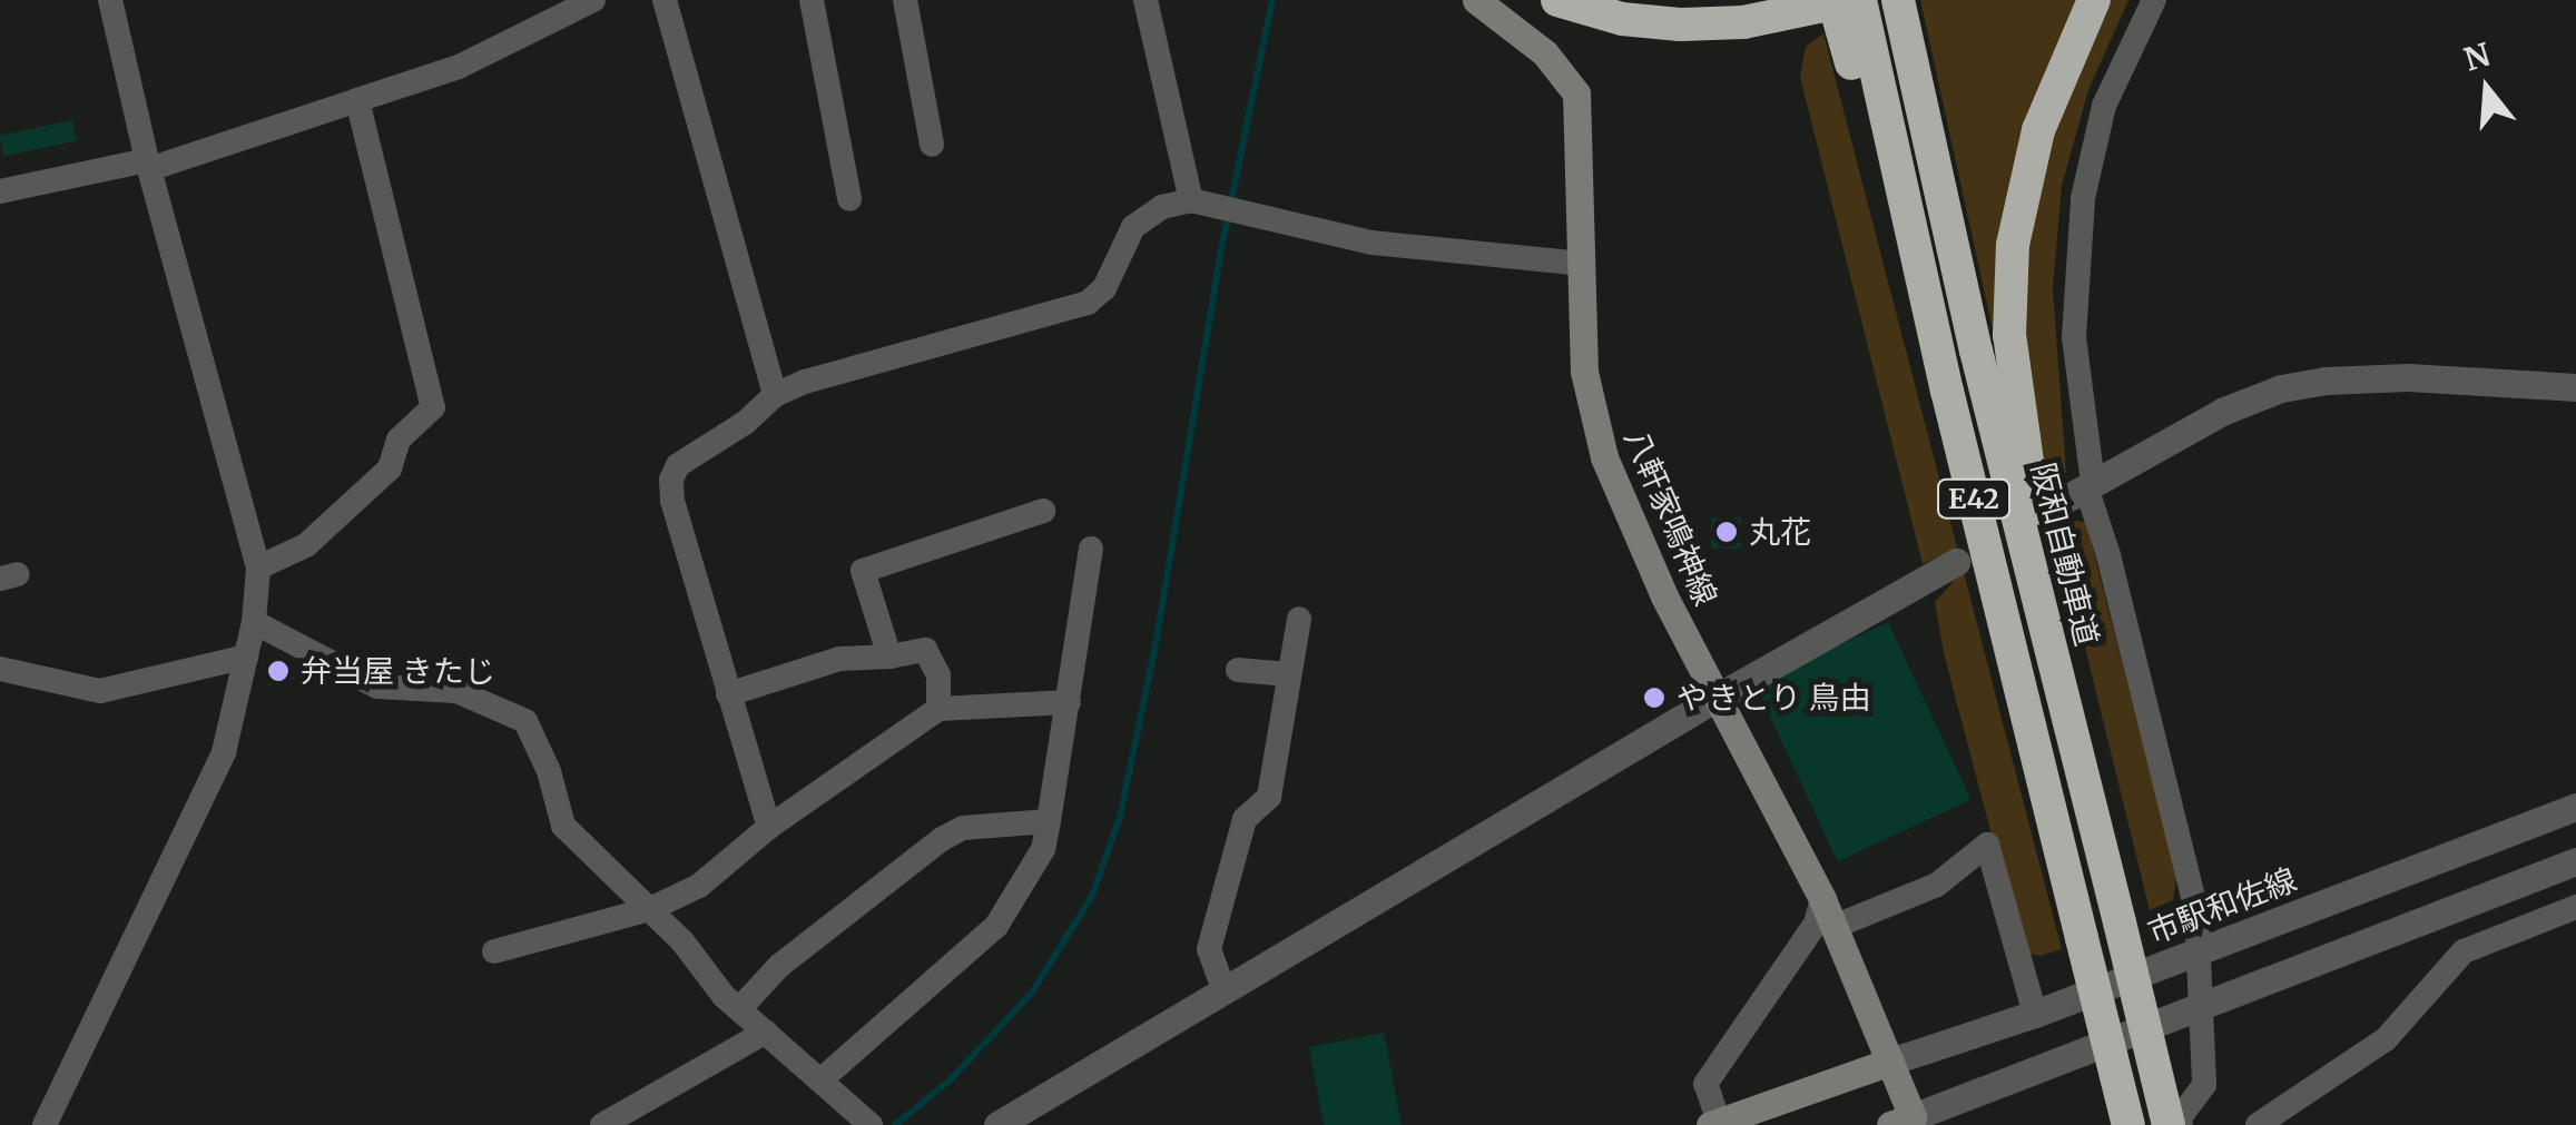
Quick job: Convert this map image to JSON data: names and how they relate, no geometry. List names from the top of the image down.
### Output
{
  "streets": {
    "highway": ["E42", "阪和自動車道"],
    "main road": ["八軒家鳴神線"],
    "street": ["市駅和佐線"]
  },
  "crossings": [
    ["八軒家鳴神線", "市駅和佐線"]
  ],
  "places": ["丸花", "弁当屋 きたじ", "やきとり 鳥由"],
  "north": "top"
}
